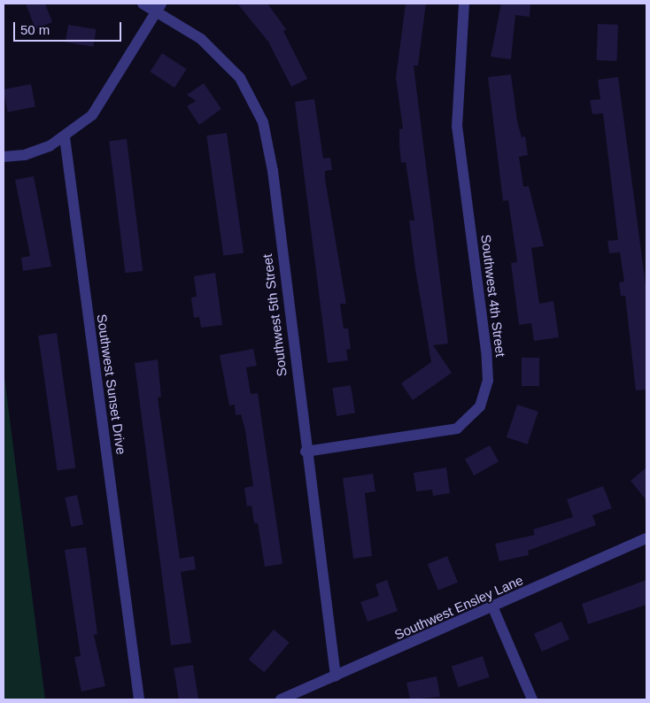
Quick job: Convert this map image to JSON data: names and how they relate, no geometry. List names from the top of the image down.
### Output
{
  "streets": {
    "street": [
      "Southwest 4th Street",
      "Southwest 5th Street",
      "Southwest Sunset Drive",
      "Southwest Ensley Lane"
    ]
  },
  "crossings": [
    ["Southwest 4th Street", "Southwest 5th Street"],
    ["Southwest 5th Street", "Southwest Ensley Lane"]
  ],
  "scale_bar": "50 m"
}
